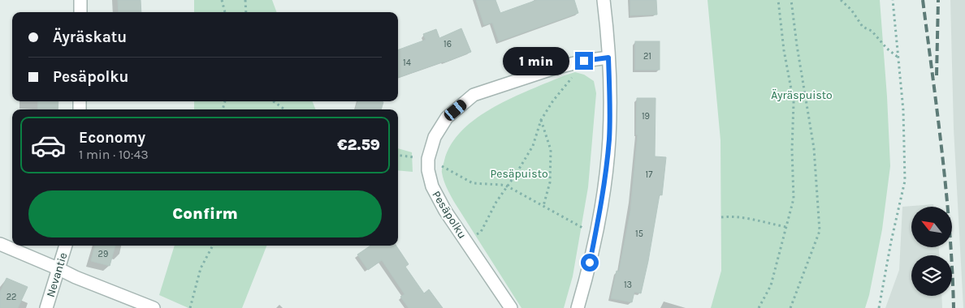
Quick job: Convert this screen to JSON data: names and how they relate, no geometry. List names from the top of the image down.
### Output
{
  "streets": {
    "street": ["Pesäpolku", "Nevantie"]
  },
  "parks": ["Äyräspuisto", "Pesäpuisto"],
  "house_numbers": [
    "16",
    "21",
    "14",
    "19",
    "17",
    "15",
    "29",
    "13",
    "22"
  ],
  "north": "top left",
  "page": {
    "banner": ["Äyräskatu", "Pesäpolku"],
    "bubble": "1 min",
    "list": [
      {
        "name": "Economy",
        "note": "1 min · 10:43",
        "value": "€2.59"
      }
    ],
    "buttons": "Confirm"
  }
}
